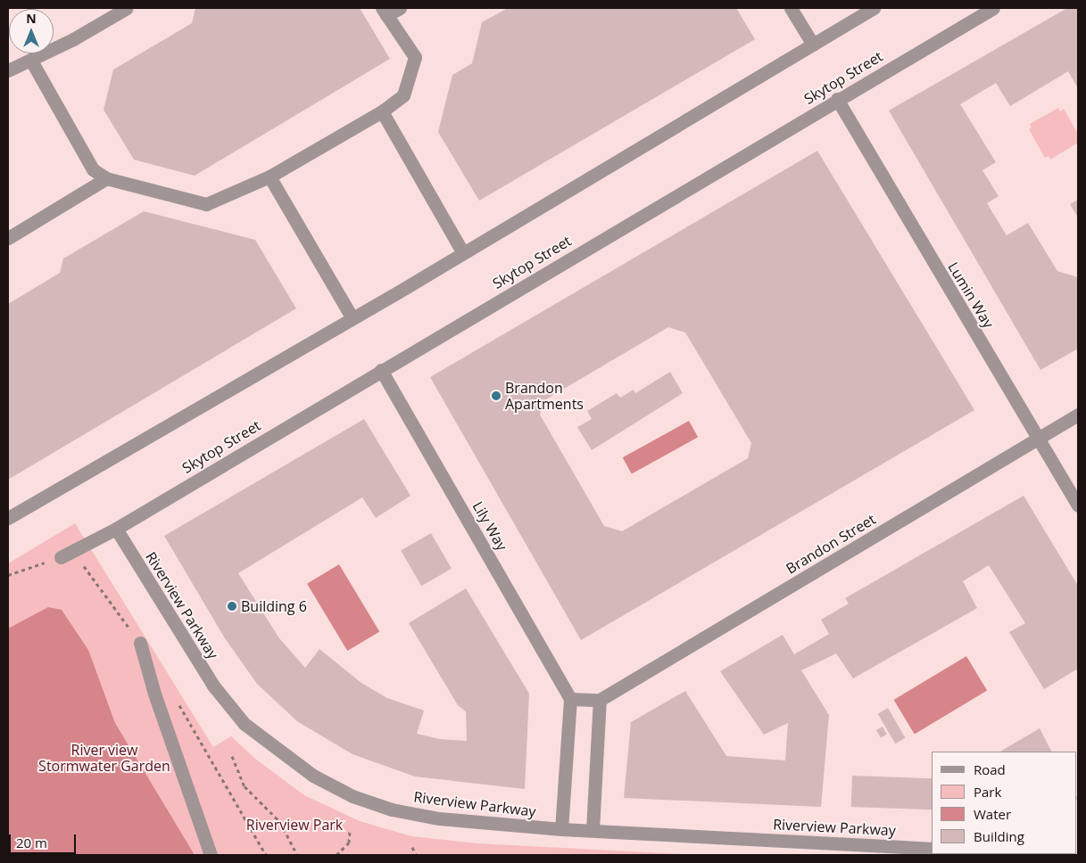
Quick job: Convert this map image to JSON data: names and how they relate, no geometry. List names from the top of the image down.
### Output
{
  "streets": {
    "street": [
      "Skytop Street",
      "Lumin Way",
      "Lily Way",
      "Brandon Street",
      "Riverview Parkway"
    ]
  },
  "crossings": [
    ["Skytop Street", "Lumin Way"],
    ["Skytop Street", "Lily Way"],
    ["Skytop Street", "Riverview Parkway"],
    ["Lumin Way", "Brandon Street"]
  ],
  "parks": ["River view Stormwater Garden", "Riverview Park"],
  "places": ["Brandon Apartments", "Building 6"],
  "legend": [
    "Road",
    "Park",
    "Water",
    "Building"
  ],
  "scale_bar": "20 m",
  "north": "top"
}
